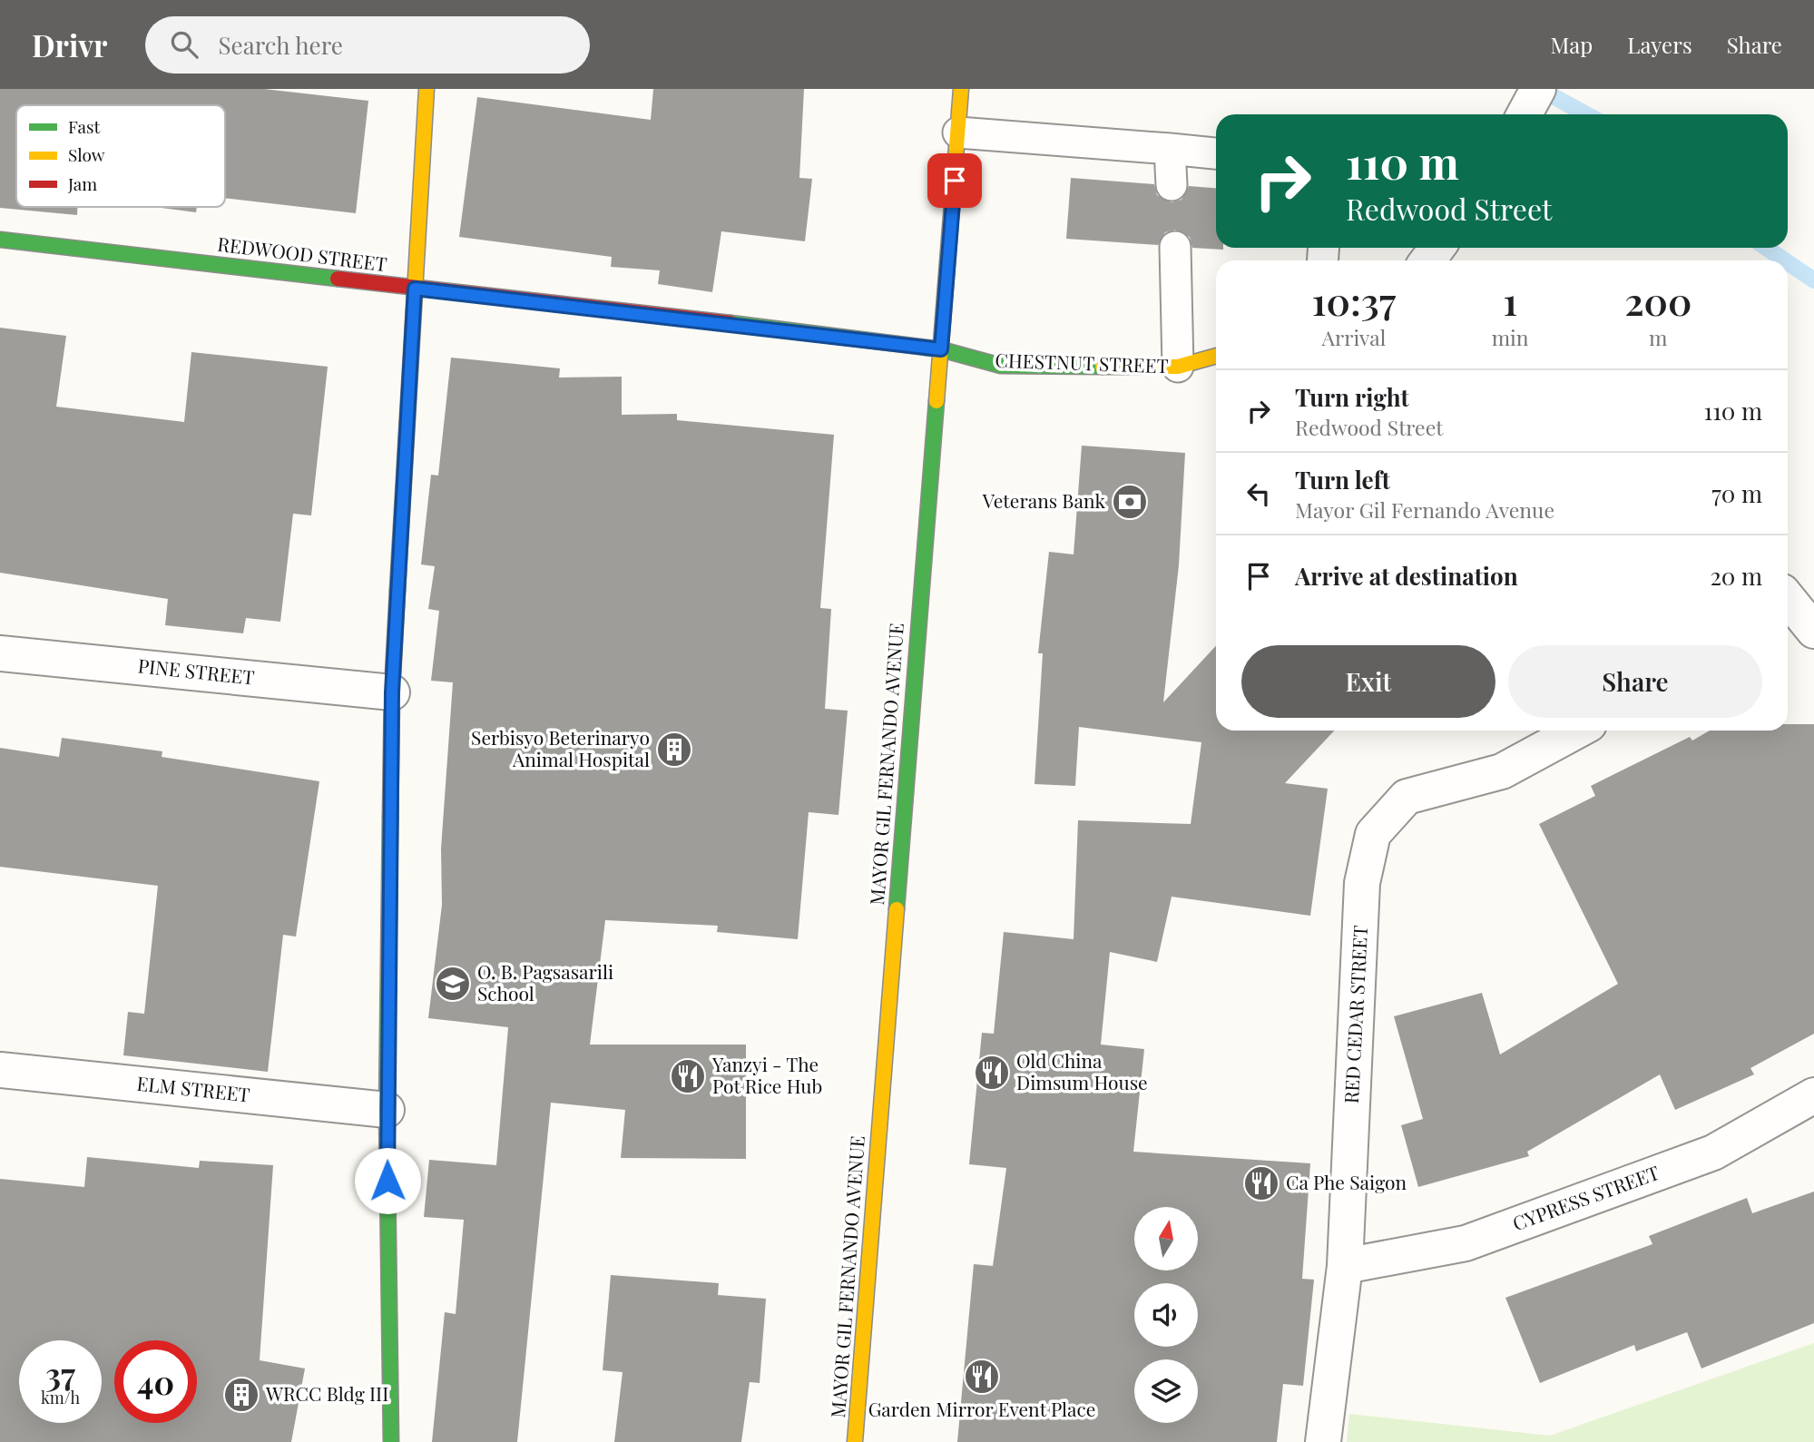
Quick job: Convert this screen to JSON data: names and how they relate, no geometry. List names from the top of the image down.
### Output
{
  "streets": {
    "street": [
      "REDWOOD STREET",
      "CHESTNUT STREET",
      "PINE STREET",
      "MAYOR GIL FERNANDO AVENUE",
      "RED CEDAR STREET",
      "ELM STREET",
      "CYPRESS STREET"
    ]
  },
  "crossings": [
    ["REDWOOD STREET", "CHESTNUT STREET"],
    ["REDWOOD STREET", "MAYOR GIL FERNANDO AVENUE"],
    ["CHESTNUT STREET", "MAYOR GIL FERNANDO AVENUE"],
    ["RED CEDAR STREET", "CYPRESS STREET"]
  ],
  "places": {
    "bank": ["Veterans Bank"],
    "building": ["Serbisyo Beterinaryo Animal Hospital", "WRCC Bldg III"],
    "school or university": ["O. B. Pagsasarili School"],
    "restaurant": [
      "Old China Dimsum House",
      "Yanzyi - The Pot Rice Hub",
      "Ca Phe Saigon",
      "Garden Mirror Event Place"
    ]
  },
  "legend": ["Fast", "Slow", "Jam"],
  "north": "top",
  "page": {
    "header": "Drivr",
    "search": "Search here",
    "nav": ["Map", "Layers", "Share"],
    "turn": ["110 m", "Redwood Street"],
    "eta": [
      "10:37",
      "Arrival",
      "1",
      "min",
      "200",
      "m"
    ],
    "list": [
      {
        "name": "Turn right",
        "note": "Redwood Street",
        "value": "110 m"
      },
      {
        "name": "Turn left",
        "note": "Mayor Gil Fernando Avenue",
        "value": "70 m"
      },
      {
        "name": "Arrive at destination",
        "value": "20 m"
      }
    ],
    "buttons": ["Exit", "Share"],
    "speed": "37 km/h",
    "limit": "40"
  }
}
